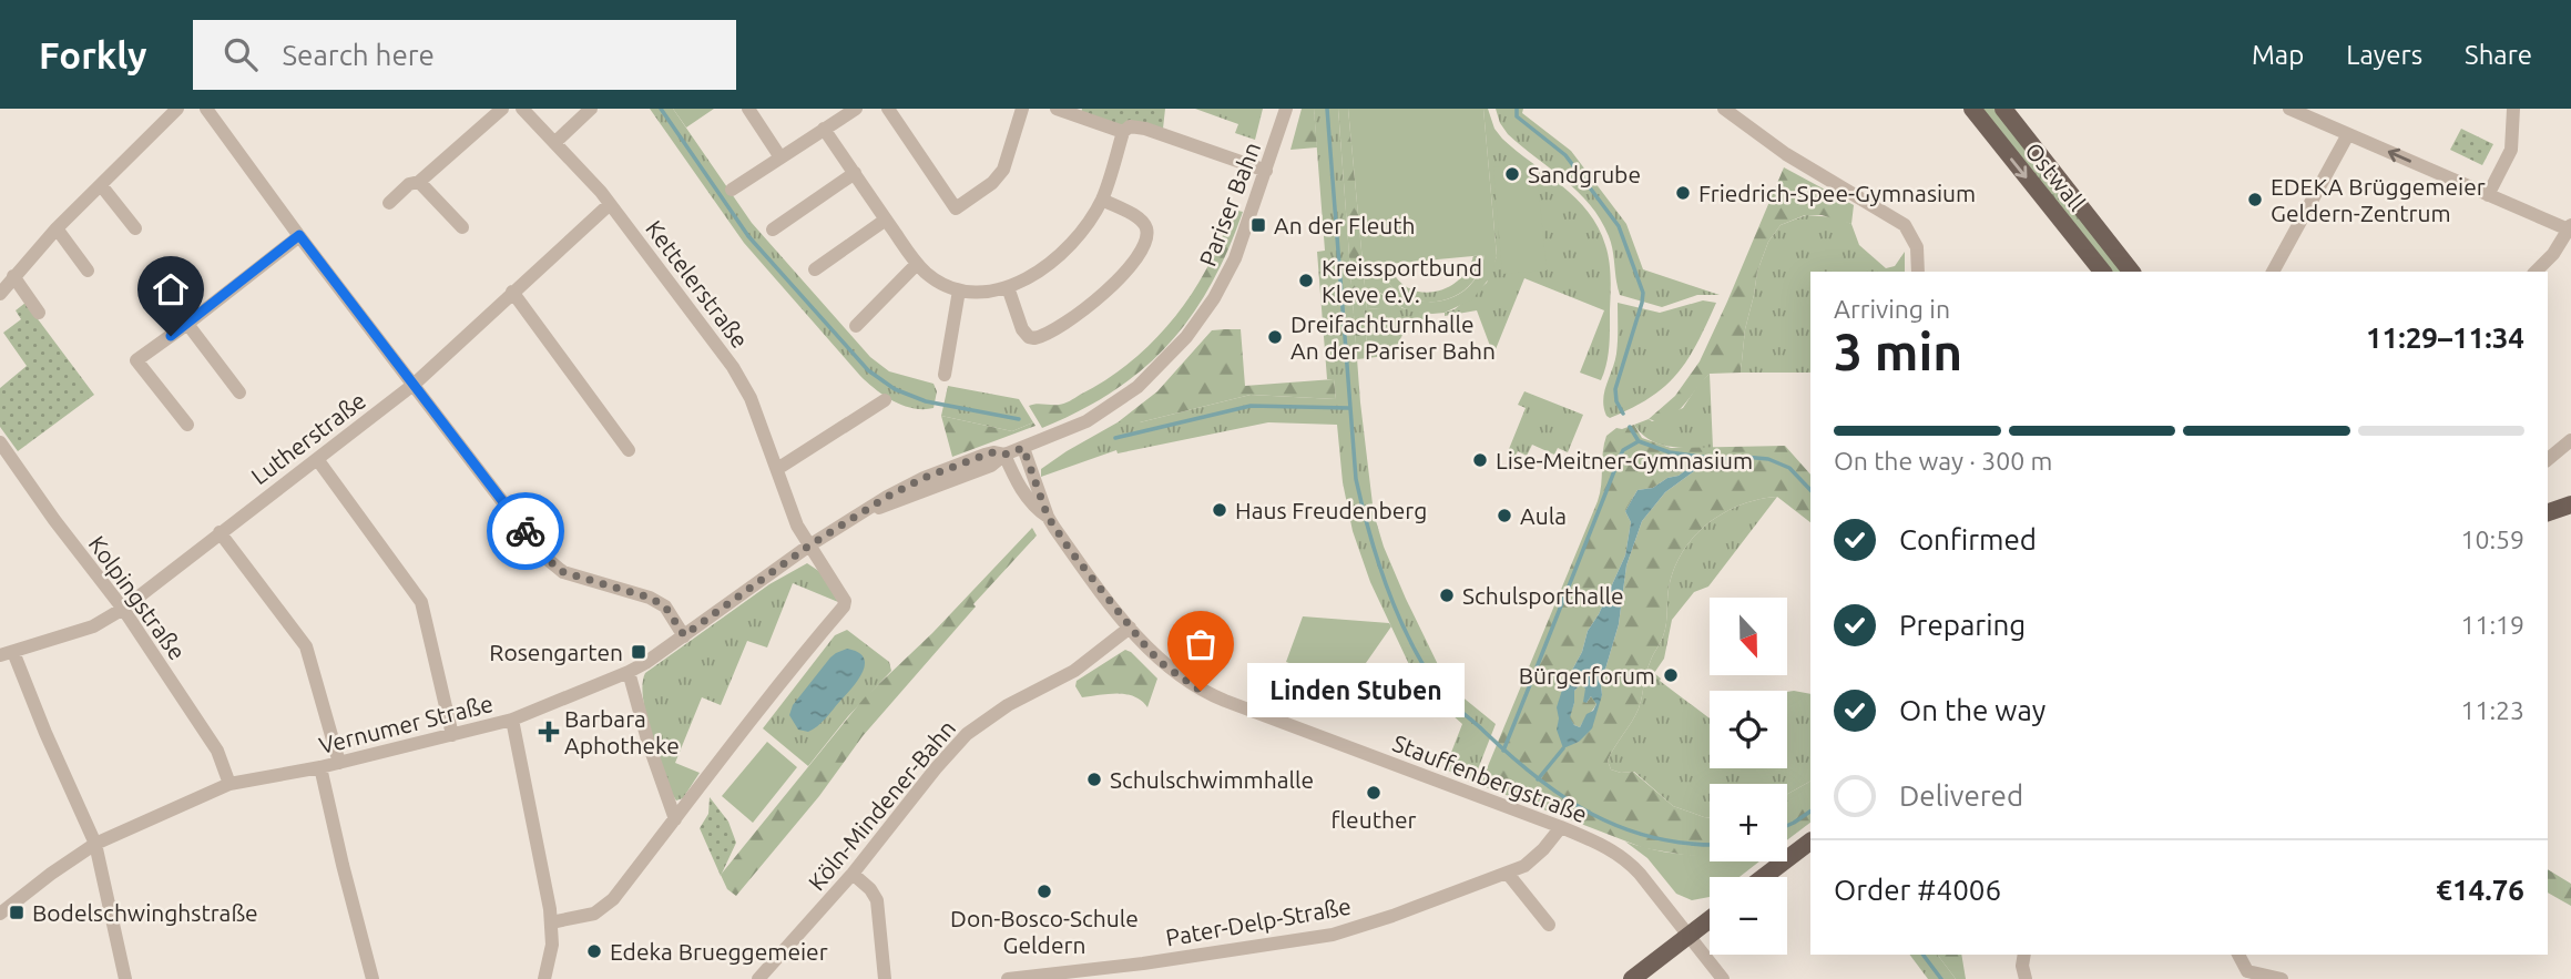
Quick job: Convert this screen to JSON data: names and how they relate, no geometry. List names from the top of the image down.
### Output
{
  "streets": {
    "main road": ["Ostwall"],
    "street": [
      "Pariser Bahn",
      "Kettelerstraße",
      "Lutherstraße",
      "Kolpingstraße",
      "Vernumer Straße",
      "Stauffenbergstraße",
      "Köln-Mindener-Bahn",
      "Pater-Delp-Straße"
    ]
  },
  "crossings": [
    ["Pariser Bahn", "Vernumer Straße"],
    ["Pariser Bahn", "Stauffenbergstraße"],
    ["Kettelerstraße", "Lutherstraße"],
    ["Kettelerstraße", "Vernumer Straße"],
    ["Lutherstraße", "Kolpingstraße"],
    ["Kolpingstraße", "Vernumer Straße"],
    ["Vernumer Straße", "Stauffenbergstraße"],
    ["Stauffenbergstraße", "Köln-Mindener-Bahn"],
    ["Stauffenbergstraße", "Pater-Delp-Straße"]
  ],
  "places": {
    "other": [
      "Sandgrube",
      "Friedrich-Spee-Gymnasium",
      "EDEKA Brüggemeier Geldern-Zentrum",
      "Kreissportbund Kleve e.V.",
      "Dreifachturnhalle An der Pariser Bahn",
      "Lise-Meitner-Gymnasium",
      "Haus Freudenberg",
      "Aula",
      "Schulsporthalle",
      "Bürgerforum",
      "Linden Stuben",
      "Schulschwimmhalle",
      "fleuther",
      "Don-Bosco-Schule Geldern",
      "Edeka Brueggemeier"
    ],
    "transit": ["An der Fleuth", "Rosengarten", "Bodelschwinghstraße"],
    "health": ["Barbara Aphotheke"]
  },
  "north": "bottom",
  "page": {
    "header": "Forkly",
    "search": "Search here",
    "nav": ["Map", "Layers", "Share"],
    "heading": ["3 min", "Arriving in", "11:29–11:34"],
    "panel": ["Order #4006", "€14.76"],
    "bar": "On the way · 300 m",
    "list": [
      ["Confirmed", "10:59"],
      ["Preparing", "11:19"],
      ["On the way", "11:23"],
      "Delivered"
    ],
    "map_buttons": ["+", "−"],
    "bubble": "Linden Stuben"
  }
}
